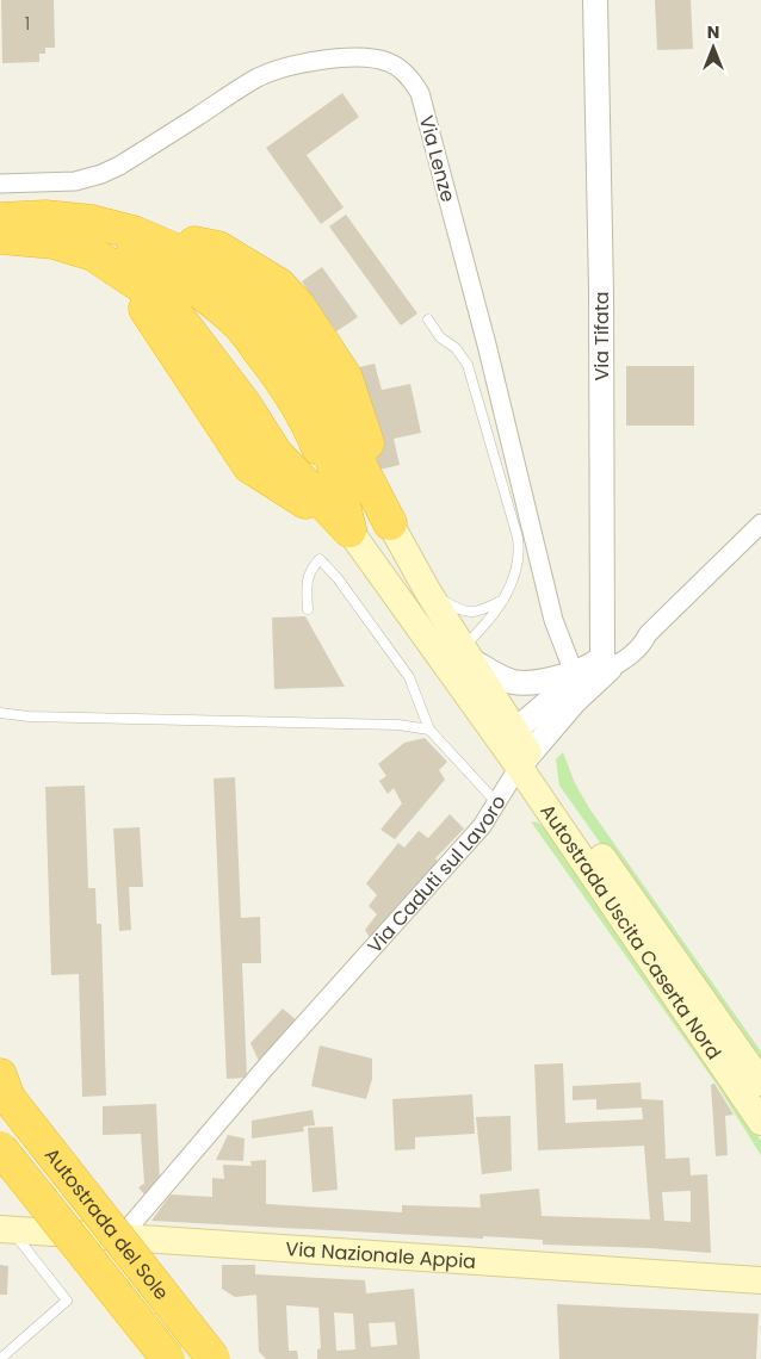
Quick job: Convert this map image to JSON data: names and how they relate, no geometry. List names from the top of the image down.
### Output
{
  "streets": {
    "highway": ["Autostrada del Sole"],
    "main road": ["Autostrada Uscita Caserta Nord", "Via Nazionale Appia"],
    "street": ["Via Lenze", "Via Tifata", "Via Caduti sul Lavoro"]
  },
  "crossings": [
    ["Via Lenze", "Via Tifata"],
    ["Via Lenze", "Autostrada Uscita Caserta Nord"],
    ["Via Tifata", "Autostrada Uscita Caserta Nord"],
    ["Via Caduti sul Lavoro", "Autostrada Uscita Caserta Nord"],
    ["Via Caduti sul Lavoro", "Via Nazionale Appia"]
  ],
  "house_numbers": ["1"],
  "north": "top"
}
